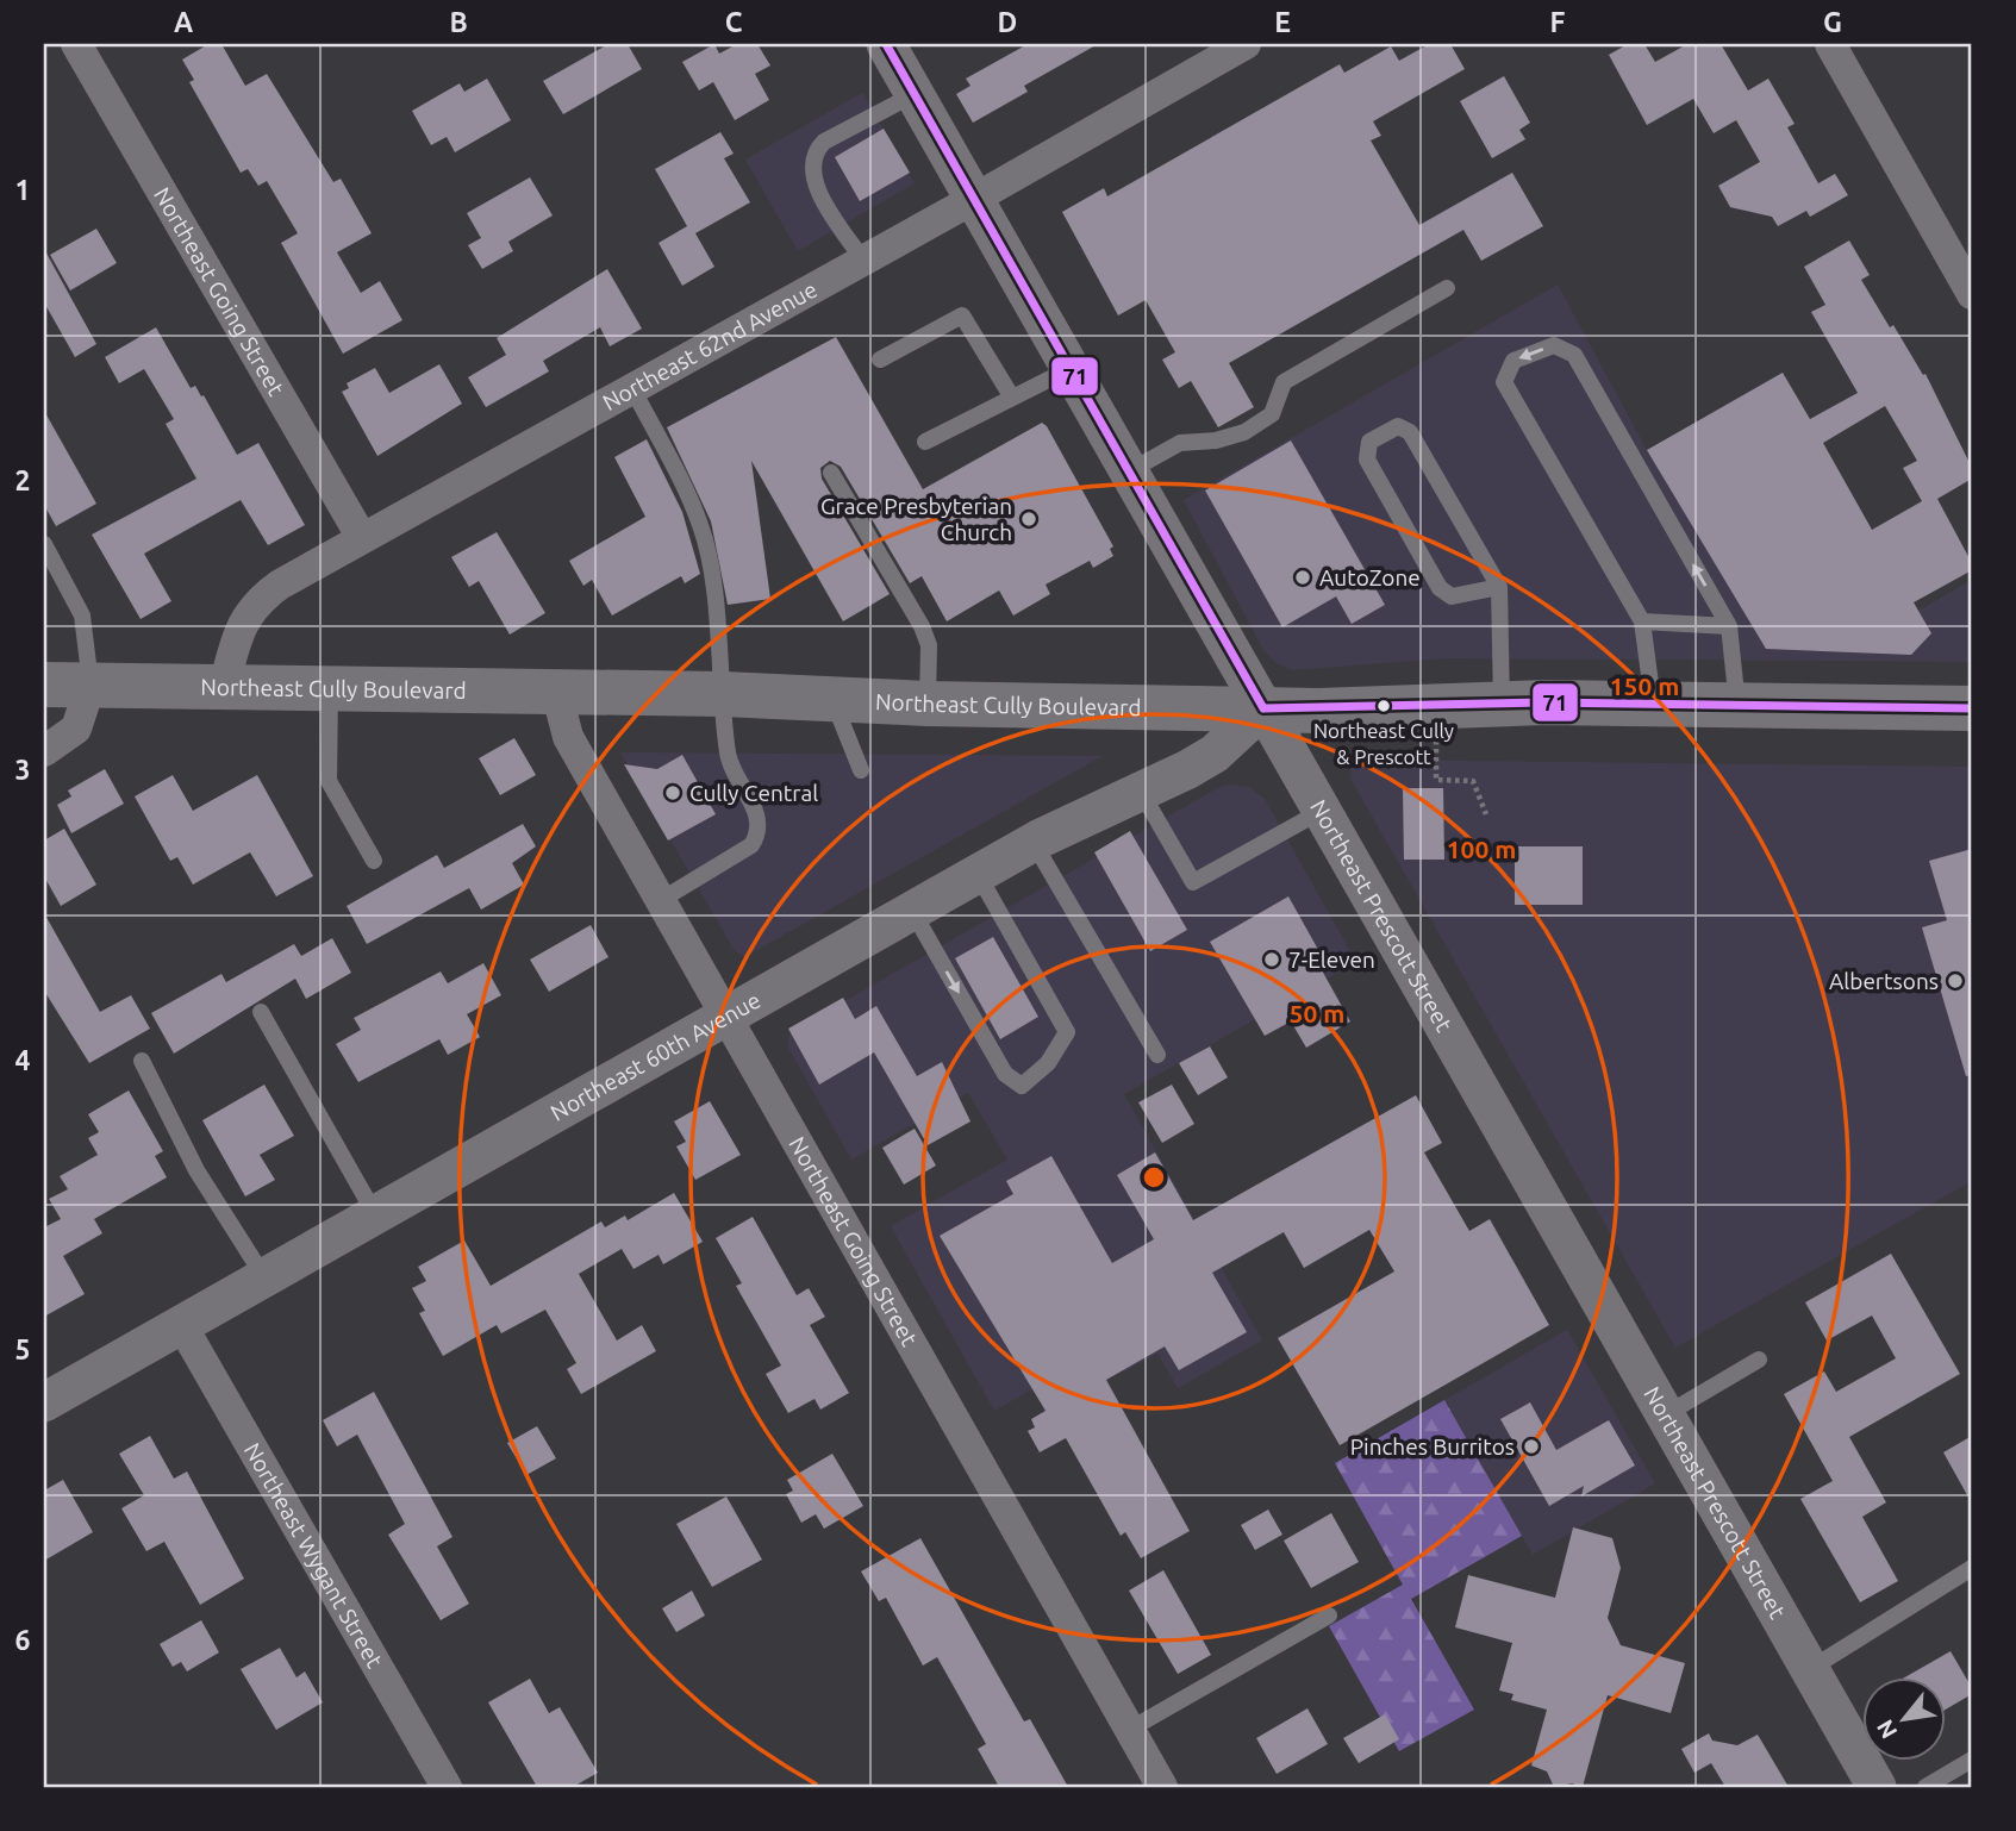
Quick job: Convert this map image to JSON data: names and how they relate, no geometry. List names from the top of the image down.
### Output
{
  "streets": {
    "main road": ["Northeast Cully Boulevard"],
    "street": [
      "Northeast Going Street",
      "Northeast 62nd Avenue",
      "Northeast Prescott Street",
      "Northeast 60th Avenue",
      "Northeast Wygant Street"
    ]
  },
  "crossings": [
    ["Northeast Going Street", "Northeast 62nd Avenue"],
    ["Northeast Going Street", "Northeast Cully Boulevard"],
    ["Northeast Going Street", "Northeast 60th Avenue"],
    ["Northeast 62nd Avenue", "Northeast Cully Boulevard"],
    ["Northeast 62nd Avenue", "Northeast Prescott Street"],
    ["Northeast Cully Boulevard", "Northeast Prescott Street"],
    ["Northeast Cully Boulevard", "Northeast 60th Avenue"],
    ["Northeast Prescott Street", "Northeast 60th Avenue"],
    ["Northeast 60th Avenue", "Northeast Wygant Street"]
  ],
  "places": [
    "Grace Presbyterian Church",
    "AutoZone",
    "Northeast Cully & Prescott",
    "Cully Central",
    "7-Eleven",
    "Albertsons",
    "Pinches Burritos"
  ],
  "lines": ["transit line 71"],
  "north": "bottom left",
  "grid": {
    "columns": [
      "A",
      "B",
      "C",
      "D",
      "E",
      "F",
      "G"
    ],
    "rows": [
      "1",
      "2",
      "3",
      "4",
      "5",
      "6"
    ]
  },
  "rings": ["150 m", "100 m", "50 m"]
}
